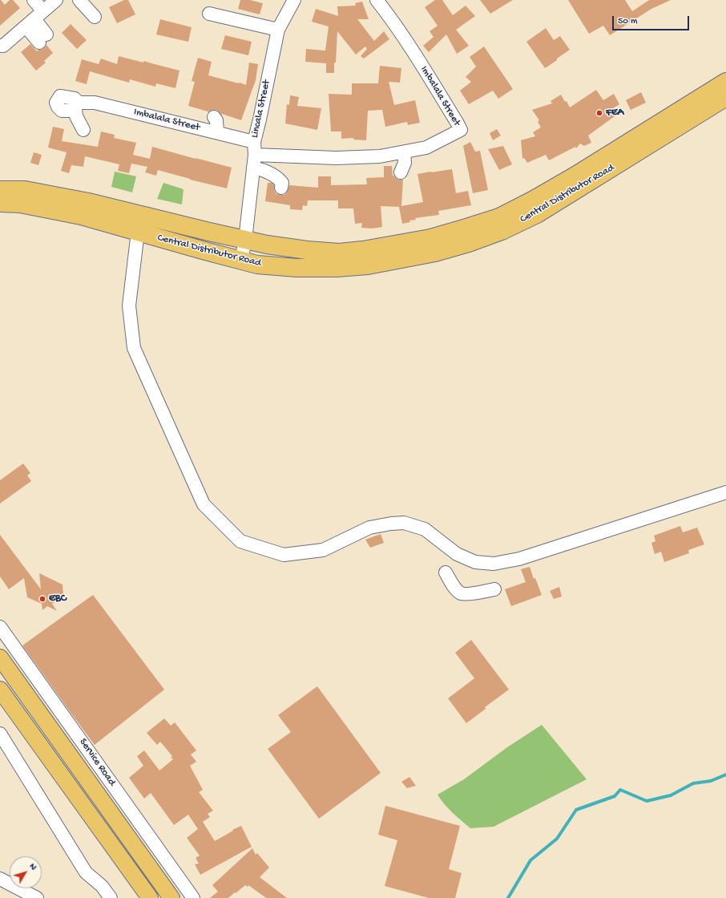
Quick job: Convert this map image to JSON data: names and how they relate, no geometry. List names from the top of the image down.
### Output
{
  "streets": {
    "highway": ["Central Distributor Road"],
    "street": ["Imbalala Street", "Lincala Street", "Service Road"]
  },
  "crossings": [
    ["Imbalala Street", "Lincala Street"],
    ["Lincala Street", "Central Distributor Road"]
  ],
  "places": ["FEA", "EBC"],
  "scale_bar": "50 m",
  "north": "top right"
}
